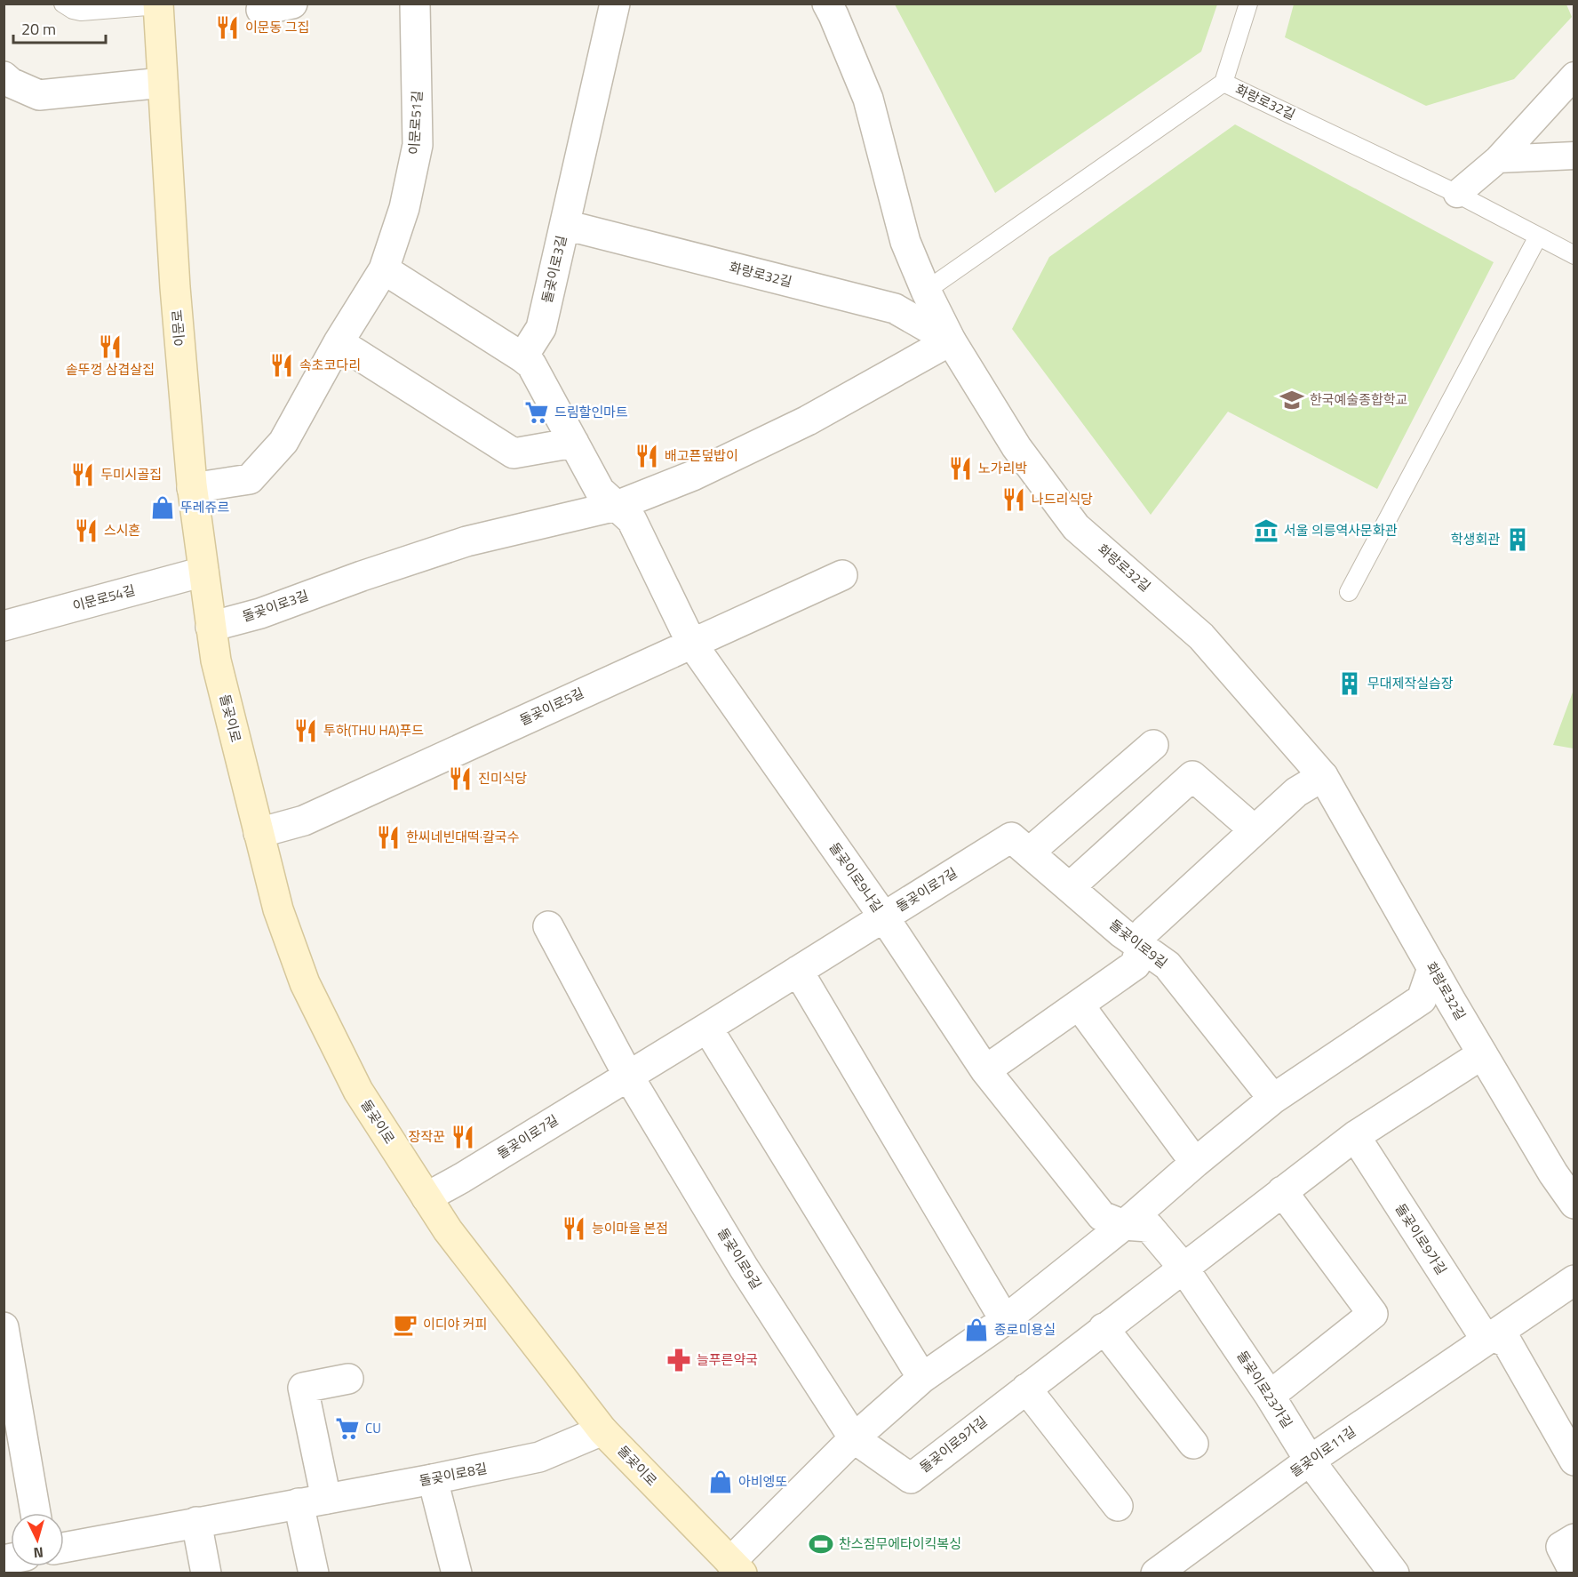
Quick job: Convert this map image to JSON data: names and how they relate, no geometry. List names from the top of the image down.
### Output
{
  "streets": {
    "main road": ["이문로", "돌곶이로"],
    "street": [
      "화랑로32길",
      "이문로51길",
      "돌곶이로3길",
      "이문로54길",
      "돌곶이로5길",
      "돌곶이로9나길",
      "돌곶이로7길",
      "돌곶이로9길",
      "돌곶이로9가길",
      "돌곶이로23가길",
      "돌곶이로11길",
      "돌곶이로8길"
    ]
  },
  "crossings": [
    ["화랑로32길", "돌곶이로3길"],
    ["화랑로32길", "돌곶이로9가길"],
    ["이문로51길", "이문로"],
    ["돌곶이로3길", "돌곶이로"],
    ["돌곶이로3길", "돌곶이로9나길"],
    ["이문로", "이문로54길"],
    ["이문로", "돌곶이로"],
    ["이문로54길", "돌곶이로"],
    ["돌곶이로5길", "돌곶이로"],
    ["돌곶이로5길", "돌곶이로9나길"],
    ["돌곶이로", "돌곶이로7길"],
    ["돌곶이로", "돌곶이로8길"],
    ["돌곶이로9나길", "돌곶이로7길"],
    ["돌곶이로9나길", "돌곶이로23가길"],
    ["돌곶이로7길", "돌곶이로9길"],
    ["돌곶이로9길", "돌곶이로9가길"],
    ["돌곶이로9가길", "돌곶이로23가길"],
    ["돌곶이로9가길", "돌곶이로11길"],
    ["돌곶이로23가길", "돌곶이로11길"]
  ],
  "places": {
    "restaurant": [
      "이문동 그집",
      "솥뚜껑 삼겹살집",
      "속초코다리",
      "배고픈덮밥이",
      "노가리박",
      "두미시골집",
      "나드리식당",
      "스시혼",
      "투하(THU HA)푸드",
      "진미식당",
      "한씨네빈대떡·칼국수",
      "장작꾼",
      "능이마을 본점"
    ],
    "school or university": ["한국예술종합학교"],
    "supermarket": ["드림할인마트", "CU"],
    "shop": ["뚜레쥬르", "종로미용실", "아비엥또"],
    "museum": ["서울 의릉역사문화관"],
    "building": ["학생회관", "무대제작실습장"],
    "cafe": ["이디야 커피"],
    "pharmacy": ["늘푸른약국"],
    "sports": ["찬스짐무에타이킥복싱"]
  },
  "scale_bar": "20 m",
  "north": "bottom"
}
